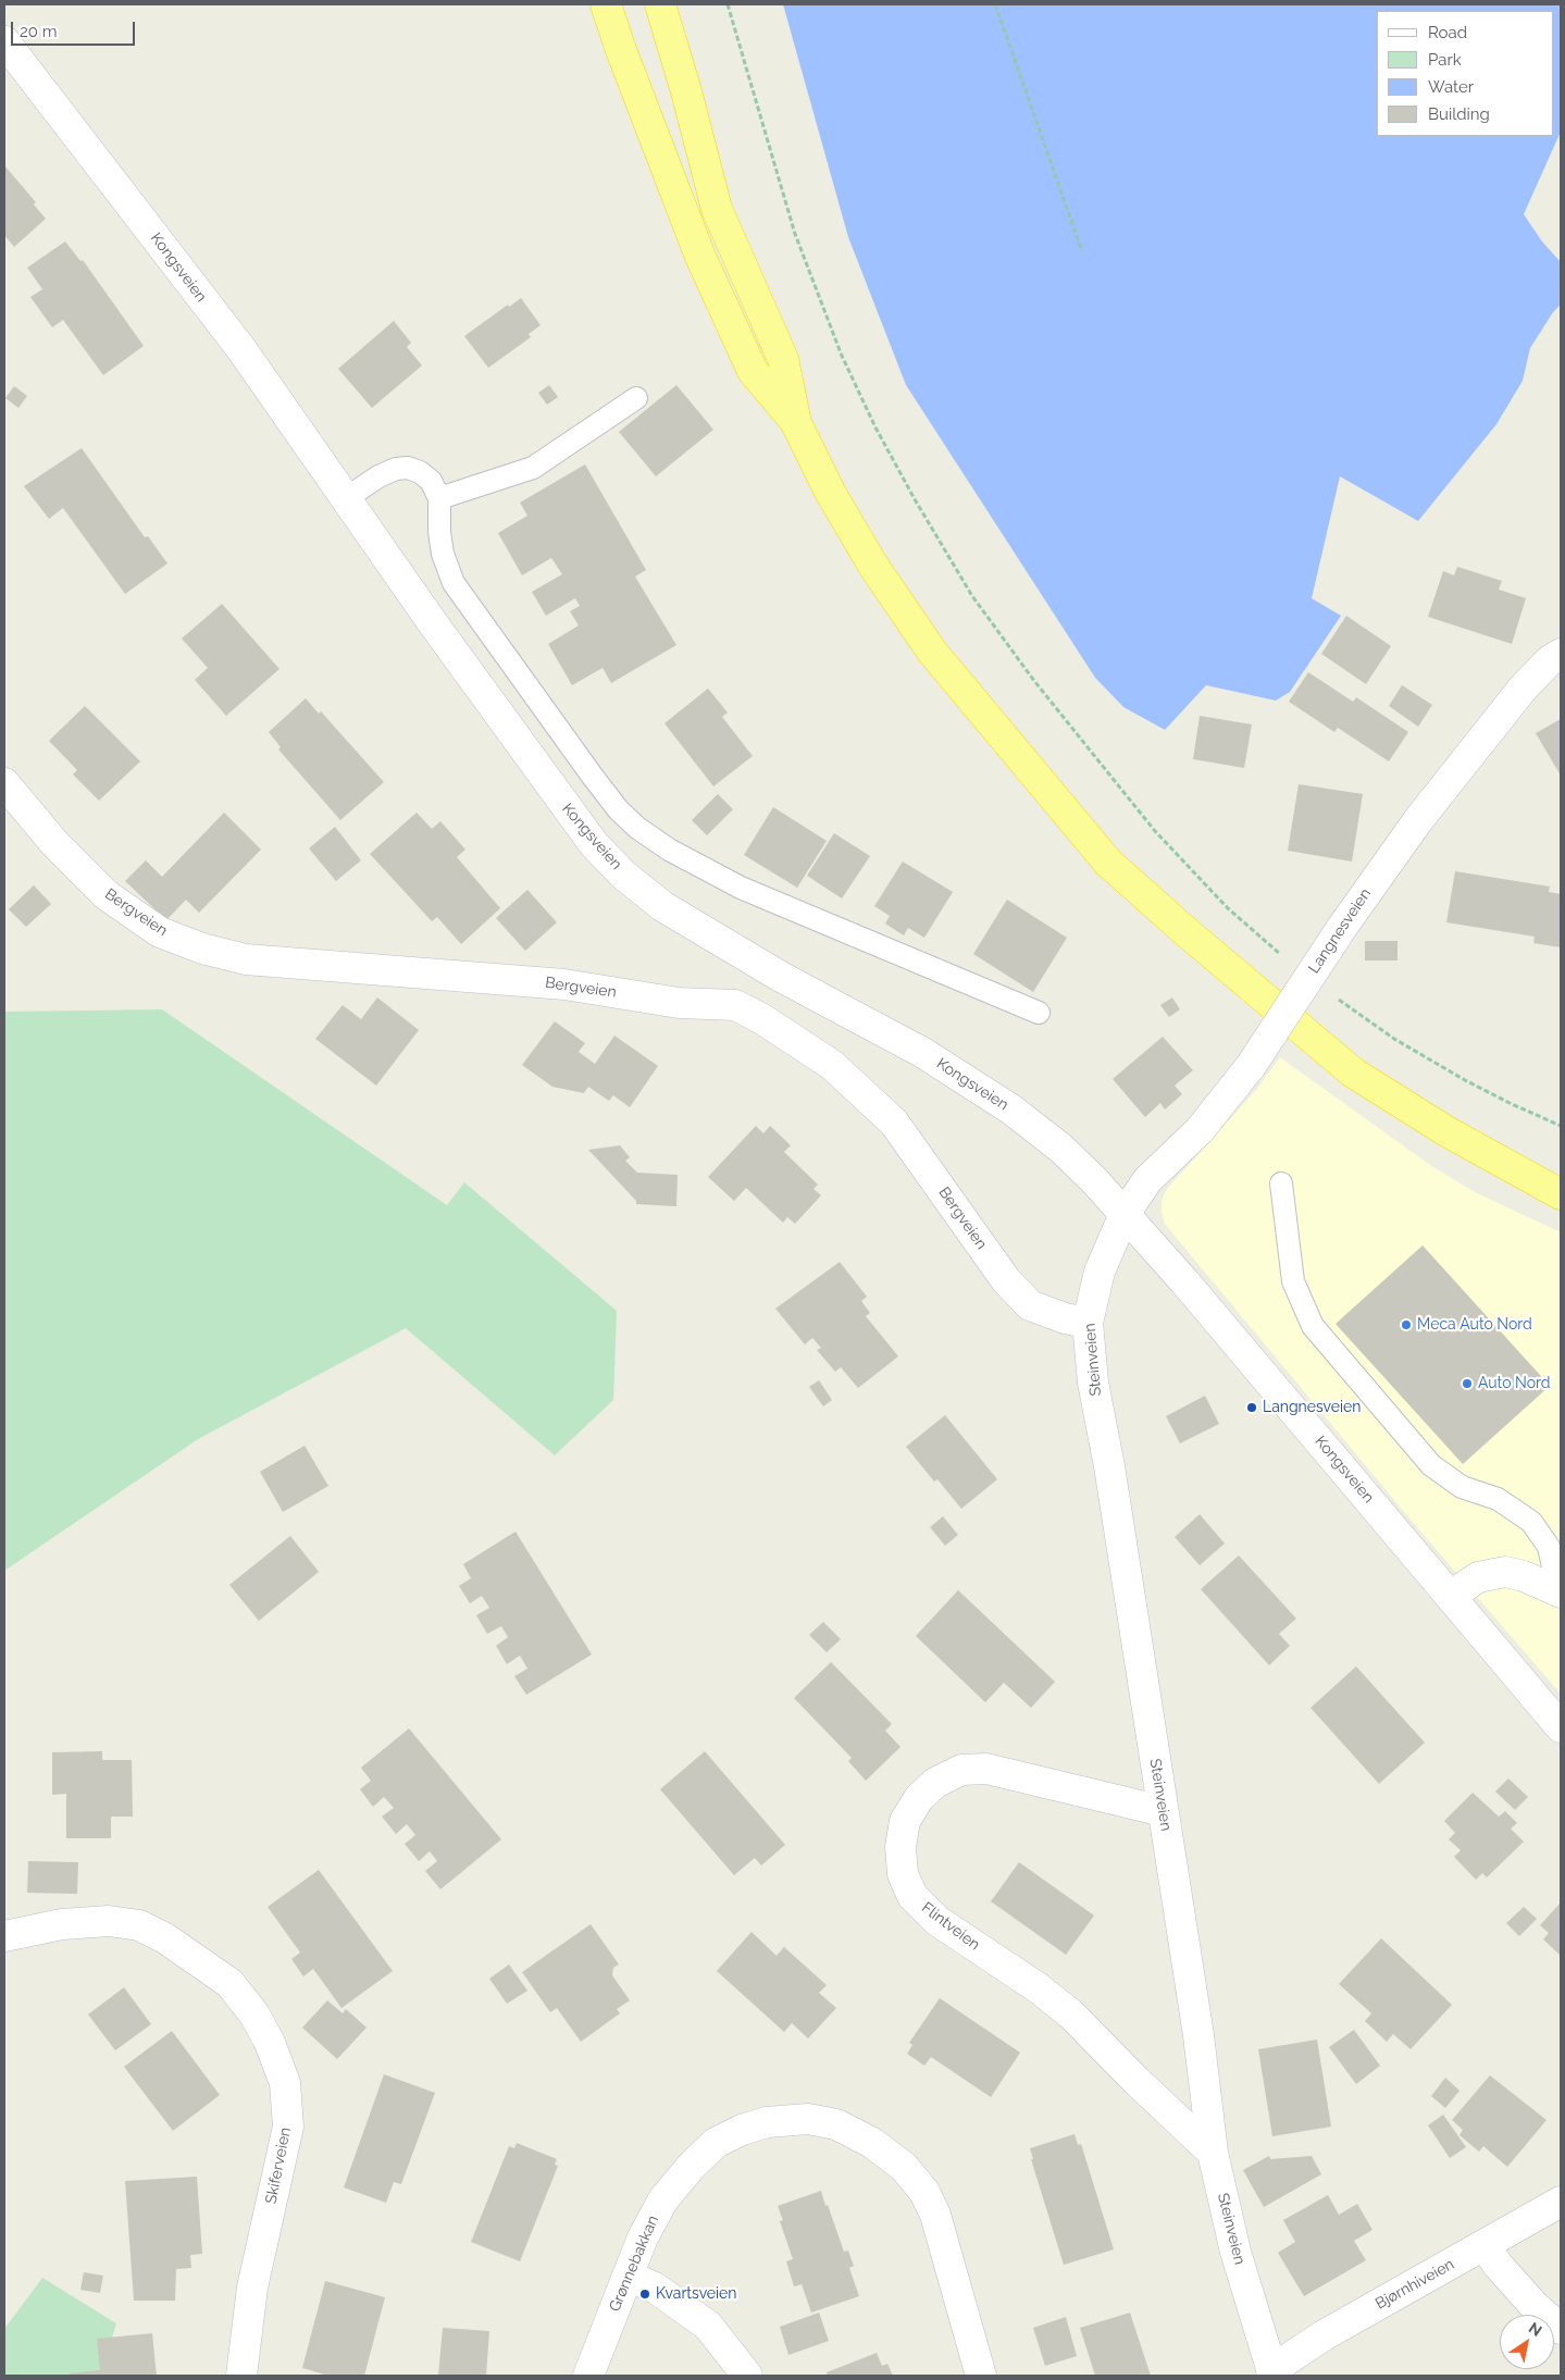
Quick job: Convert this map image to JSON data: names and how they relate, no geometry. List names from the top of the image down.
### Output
{
  "streets": {
    "street": [
      "Kongsveien",
      "Bergveien",
      "Langnesveien",
      "Steinveien",
      "Flintveien",
      "Skiferveien",
      "Grønnebakkan",
      "Bjørnhiveien"
    ]
  },
  "crossings": [
    ["Kongsveien", "Langnesveien"],
    ["Kongsveien", "Steinveien"],
    ["Bergveien", "Steinveien"],
    ["Langnesveien", "Steinveien"],
    ["Steinveien", "Flintveien"],
    ["Steinveien", "Bjørnhiveien"]
  ],
  "places": [
    "Meca Auto Nord",
    "Auto Nord",
    "Langnesveien",
    "Kvartsveien"
  ],
  "legend": [
    "Road",
    "Park",
    "Water",
    "Building"
  ],
  "scale_bar": "20 m",
  "north": "top right"
}
